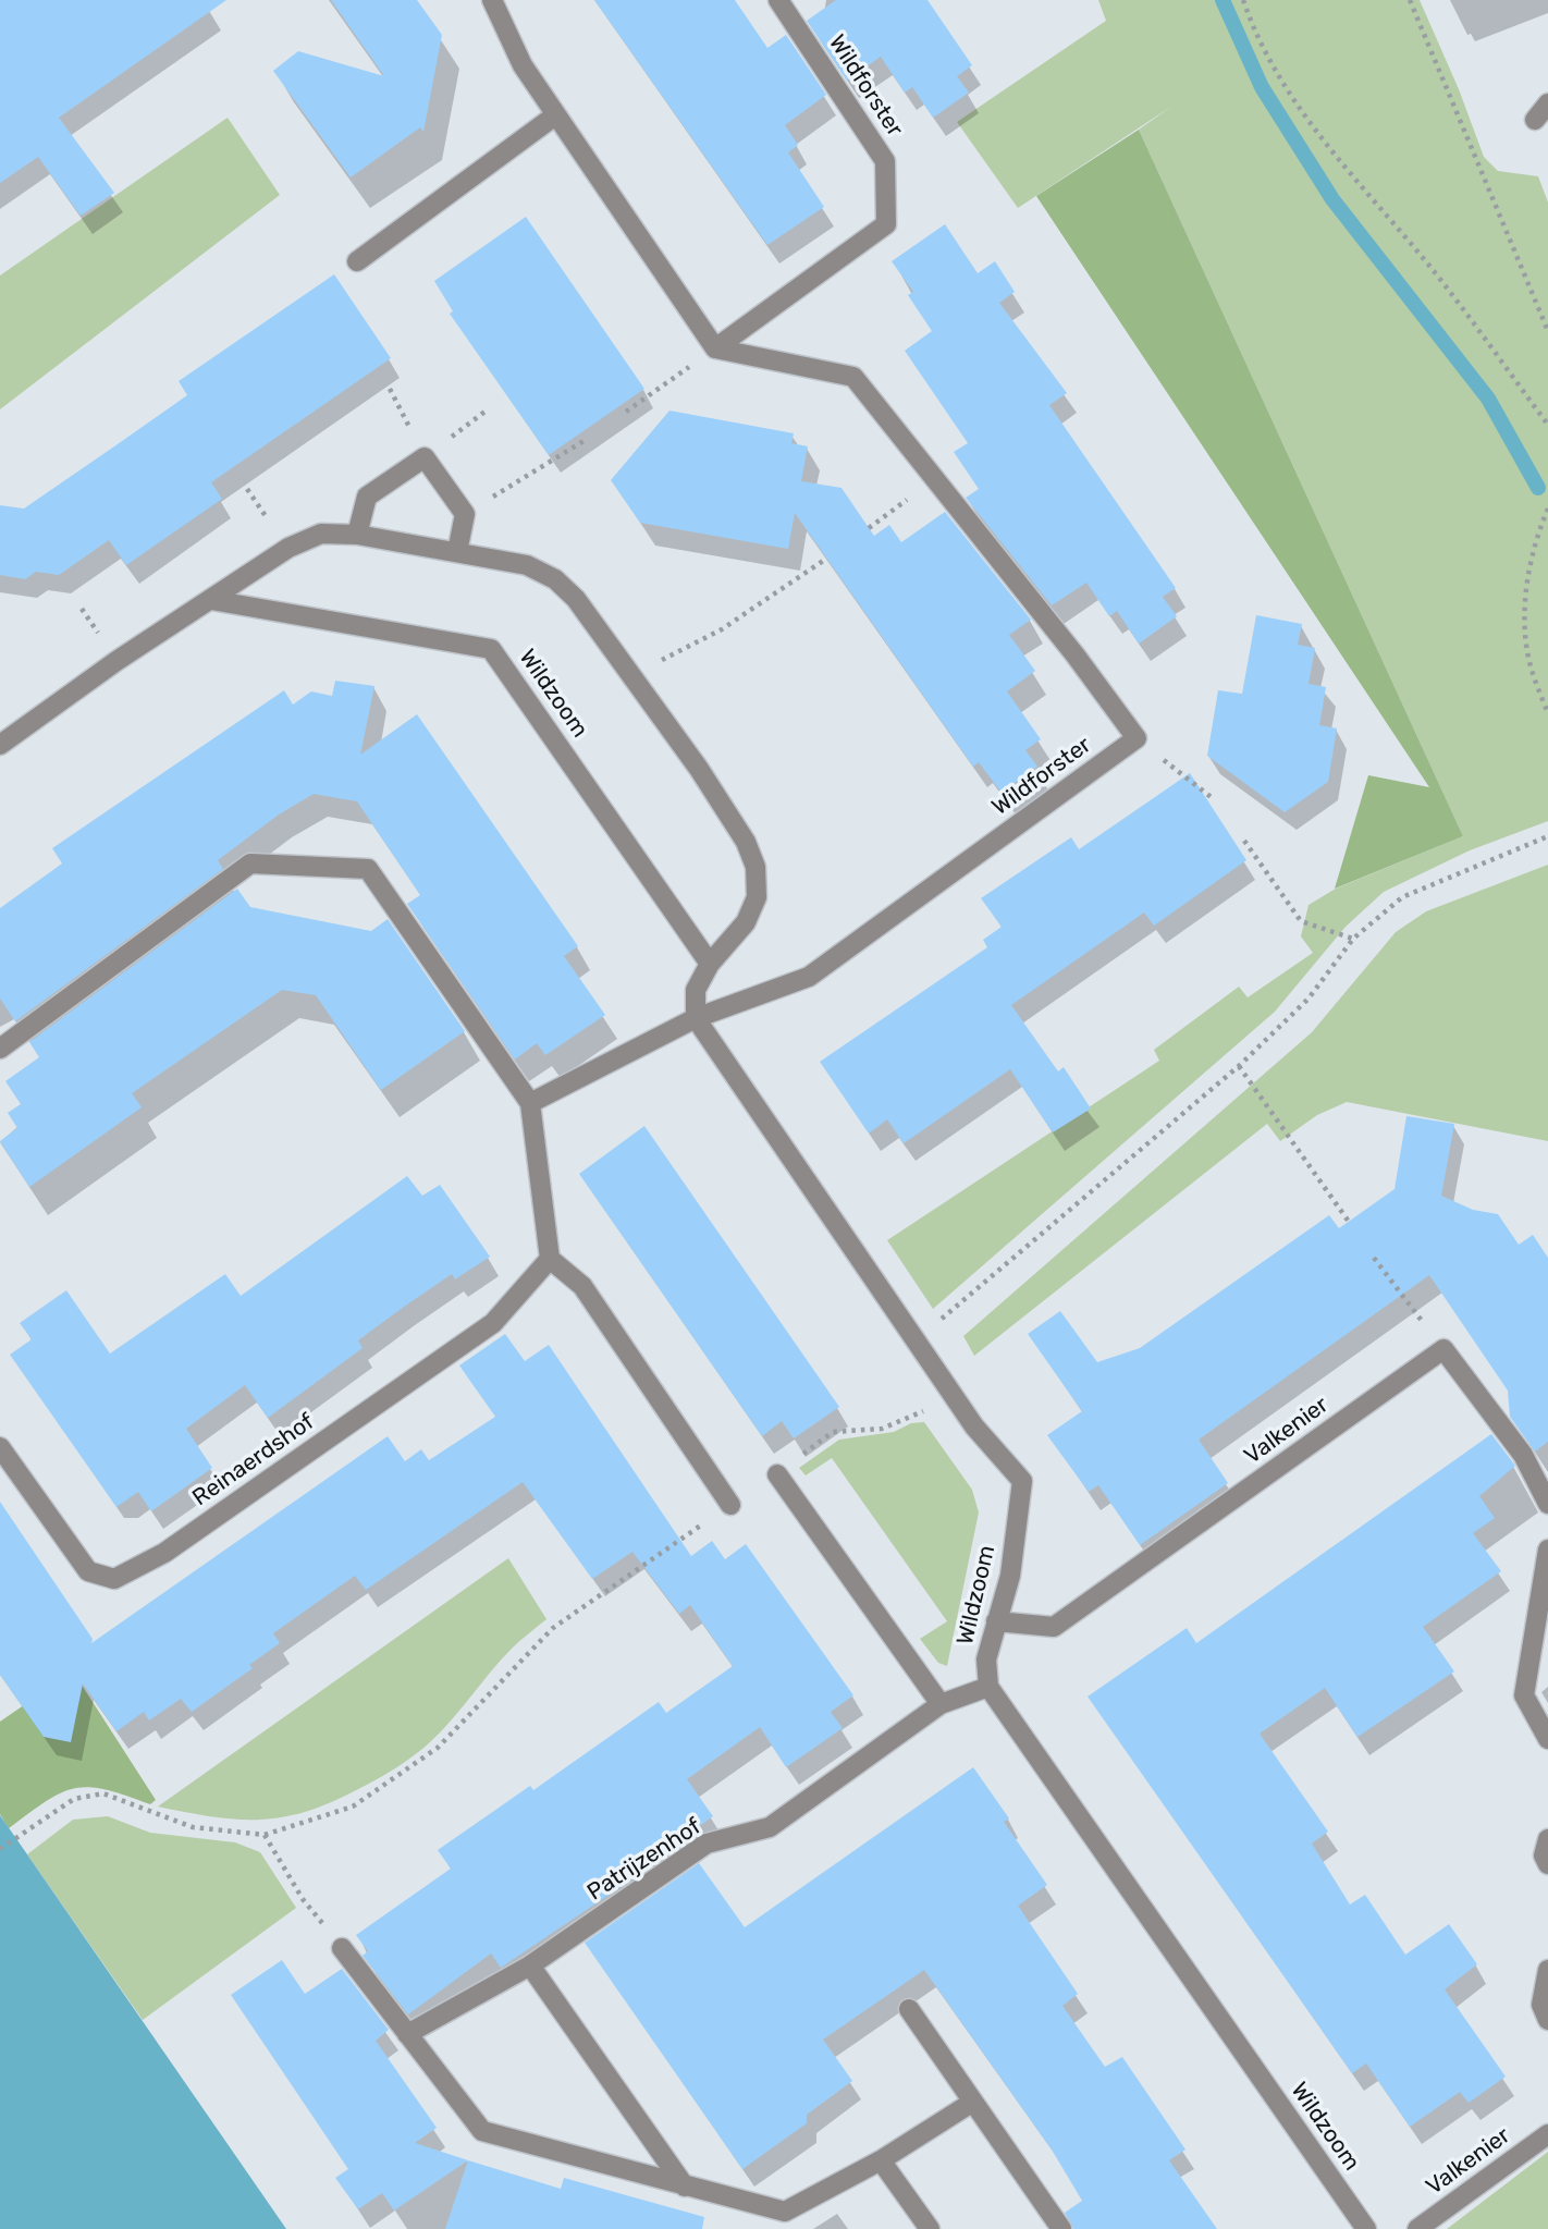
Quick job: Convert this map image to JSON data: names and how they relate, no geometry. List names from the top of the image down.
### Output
{
  "streets": {
    "street": [
      "Wildforster",
      "Wildzoom",
      "Valkenier",
      "Reinaerdshof",
      "Patrijzenhof"
    ]
  },
  "crossings": [
    ["Wildforster", "Wildzoom"],
    ["Wildzoom", "Valkenier"],
    ["Wildzoom", "Patrijzenhof"]
  ]
}
